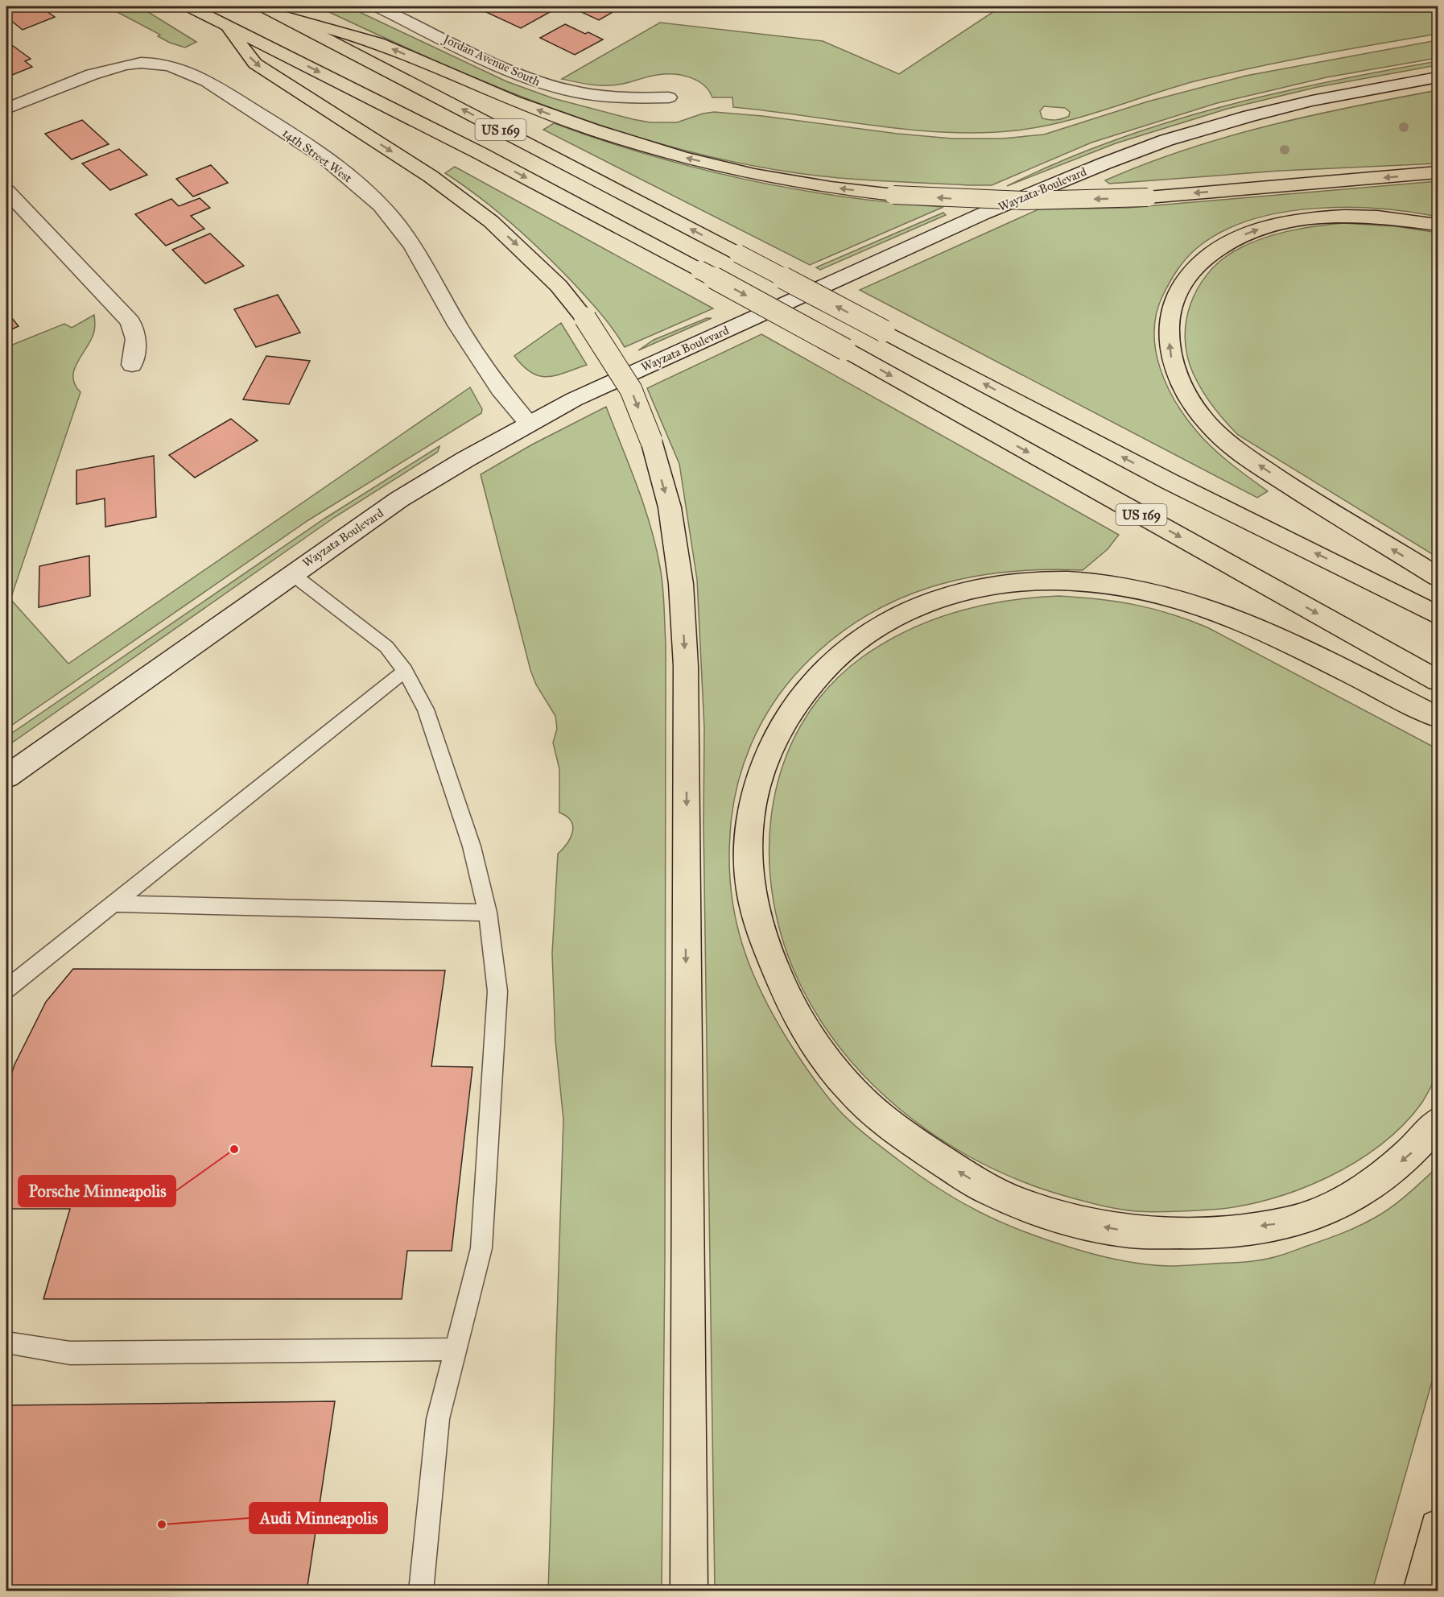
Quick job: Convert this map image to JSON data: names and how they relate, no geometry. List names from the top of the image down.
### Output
{
  "streets": {
    "highway": ["US 169"],
    "street": ["Jordan Avenue South", "14th Street West", "Wayzata Boulevard"]
  },
  "crossings": [
    ["14th Street West", "Wayzata Boulevard"]
  ],
  "places": ["Porsche Minneapolis", "Audi Minneapolis"]
}
